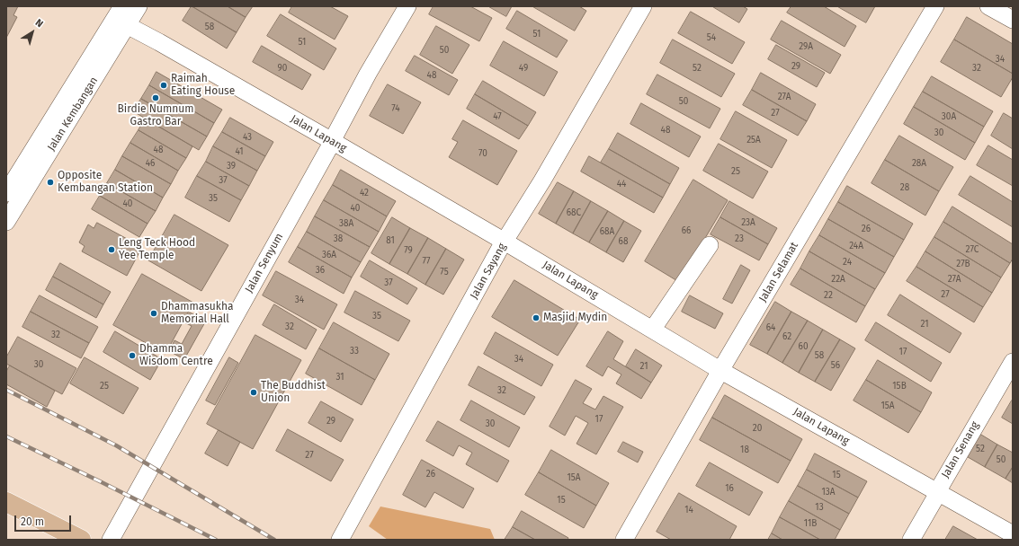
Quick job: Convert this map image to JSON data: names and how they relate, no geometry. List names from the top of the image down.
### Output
{
  "streets": {
    "street": [
      "Jalan Kembangan",
      "Jalan Lapang",
      "Jalan Senyum",
      "Jalan Sayang",
      "Jalan Selamat",
      "Jalan Senang"
    ]
  },
  "crossings": [
    ["Jalan Kembangan", "Jalan Lapang"],
    ["Jalan Lapang", "Jalan Senyum"],
    ["Jalan Lapang", "Jalan Sayang"],
    ["Jalan Lapang", "Jalan Selamat"],
    ["Jalan Lapang", "Jalan Senang"]
  ],
  "places": [
    "Raimah Eating House",
    "Birdie Numnum Gastro Bar",
    "Opposite Kembangan Station",
    "Leng Teck Hood Yee Temple",
    "Dhammasukha Memorial Hall",
    "Masjid Mydin",
    "Dhamma Wisdom Centre",
    "The Buddhist Union"
  ],
  "house_numbers": [
    "58",
    "51",
    "54",
    "51",
    "29A",
    "50",
    "34",
    "29",
    "90",
    "49",
    "52",
    "32",
    "48",
    "27A",
    "50",
    "74",
    "27",
    "47",
    "30A",
    "48",
    "30",
    "43",
    "25A",
    "48",
    "41",
    "70",
    "46",
    "28A",
    "39",
    "25",
    "37",
    "44",
    "28",
    "42",
    "35",
    "40",
    "40",
    "68C",
    "23A",
    "38A",
    "26",
    "66",
    "68A",
    "38",
    "23",
    "81",
    "68",
    "24A",
    "27C",
    "79",
    "36A",
    "77",
    "24",
    "27B",
    "36",
    "75",
    "22A",
    "27A",
    "37",
    "27",
    "22",
    "34",
    "35",
    "21",
    "32",
    "64",
    "32",
    "62",
    "60",
    "33",
    "17",
    "58",
    "34",
    "30",
    "56",
    "21",
    "31",
    "25",
    "15B",
    "32",
    "15A",
    "17",
    "29",
    "30",
    "20",
    "52",
    "18",
    "27",
    "50",
    "26",
    "15",
    "15A",
    "16",
    "13A",
    "15",
    "13",
    "14",
    "11B"
  ],
  "scale_bar": "20 m",
  "north": "top right"
}
